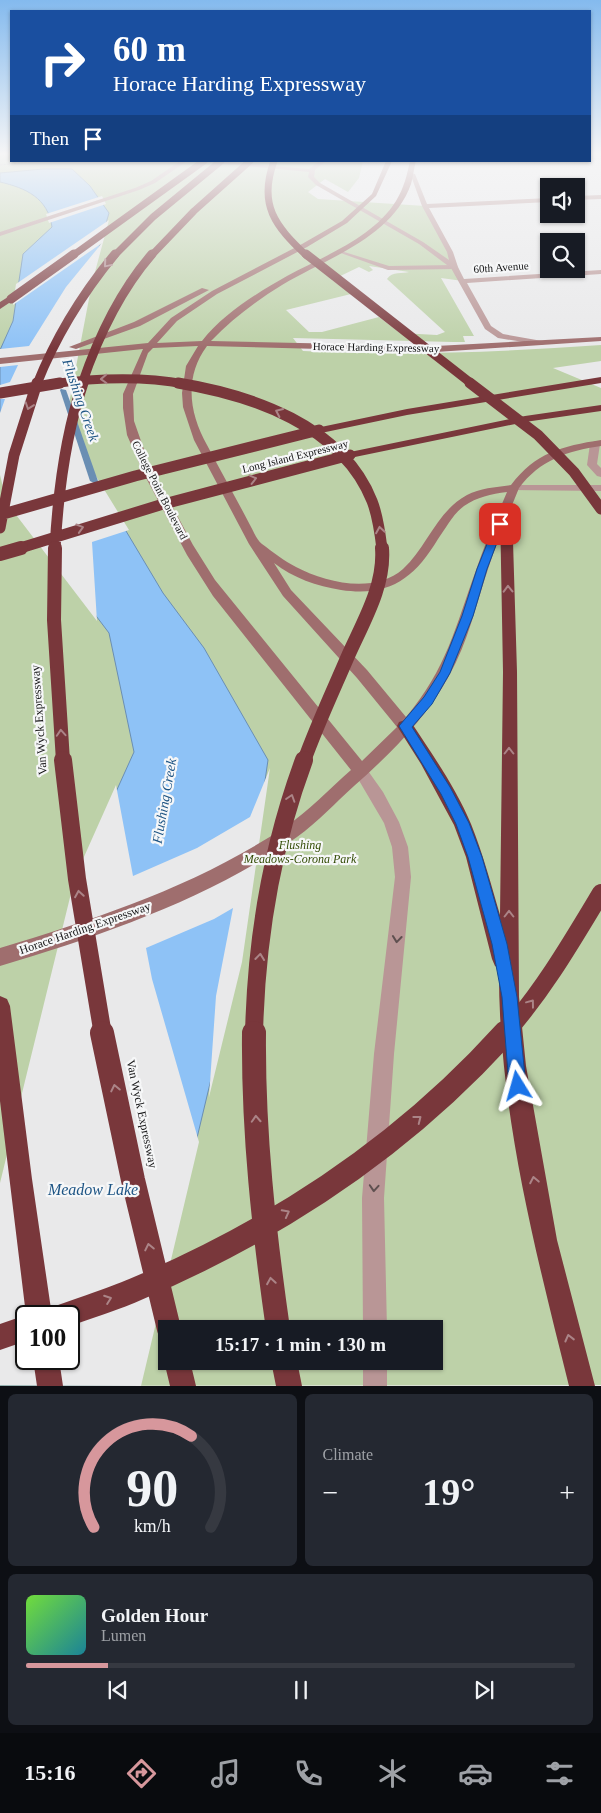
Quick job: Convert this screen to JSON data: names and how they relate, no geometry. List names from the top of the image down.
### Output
{
  "streets": {
    "highway": ["Long Island Expressway", "Van Wyck Expressway"],
    "main road": ["Horace Harding Expressway", "College Point Boulevard"],
    "street": ["60th Avenue"]
  },
  "crossings": [
    ["Horace Harding Expressway", "College Point Boulevard"]
  ],
  "one_way": ["Van Wyck Expressway"],
  "water": ["Flushing Creek", "Meadow Lake"],
  "parks": ["Flushing Meadows-Corona Park"],
  "page": {
    "turn": ["60 m", "Horace Harding Expressway"],
    "then": "Then",
    "limit": "100",
    "trip": "15:17 · 1 min · 130 m",
    "tile": "Climate",
    "heat": ["−", "19°", "+"],
    "song": ["Golden Hour", "Lumen"],
    "tabs": "15:16",
    "gauge": ["90", "km/h"]
  }
}
